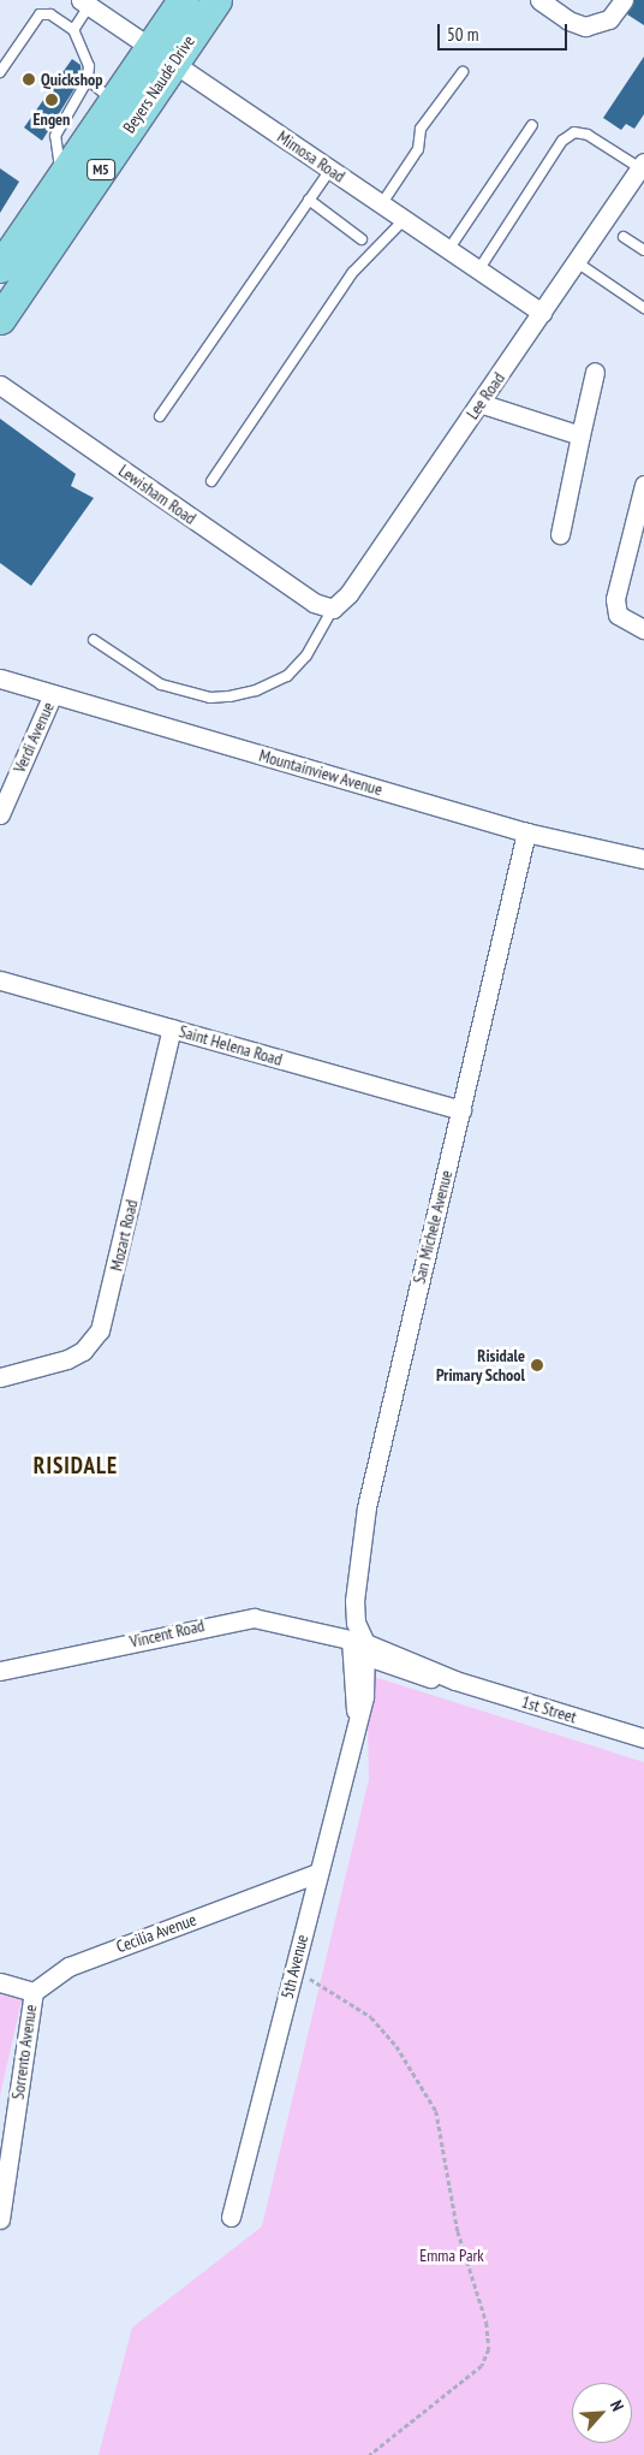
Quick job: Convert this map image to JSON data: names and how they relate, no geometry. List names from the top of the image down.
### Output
{
  "streets": {
    "main road": ["Beyers Naudé Drive", "M5"],
    "street": [
      "Mimosa Road",
      "Lee Road",
      "Lewisham Road",
      "Verdi Avenue",
      "Mountainview Avenue",
      "Saint Helena Road",
      "San Michele Avenue",
      "Mozart Road",
      "Vincent Road",
      "1st Street",
      "Cecilia Avenue",
      "5th Avenue",
      "Sorrento Avenue"
    ]
  },
  "crossings": [
    ["Beyers Naudé Drive", "Mimosa Road"],
    ["Mimosa Road", "Lee Road"],
    ["Lee Road", "Lewisham Road"],
    ["Verdi Avenue", "Mountainview Avenue"],
    ["Mountainview Avenue", "San Michele Avenue"],
    ["Saint Helena Road", "San Michele Avenue"],
    ["Saint Helena Road", "Mozart Road"],
    ["San Michele Avenue", "Vincent Road"],
    ["San Michele Avenue", "1st Street"],
    ["San Michele Avenue", "5th Avenue"],
    ["Vincent Road", "1st Street"],
    ["Cecilia Avenue", "5th Avenue"],
    ["Cecilia Avenue", "Sorrento Avenue"]
  ],
  "districts": ["RISIDALE"],
  "parks": ["Emma Park"],
  "places": ["Quickshop", "Engen", "Risidale Primary School"],
  "scale_bar": "50 m",
  "north": "top right"
}
